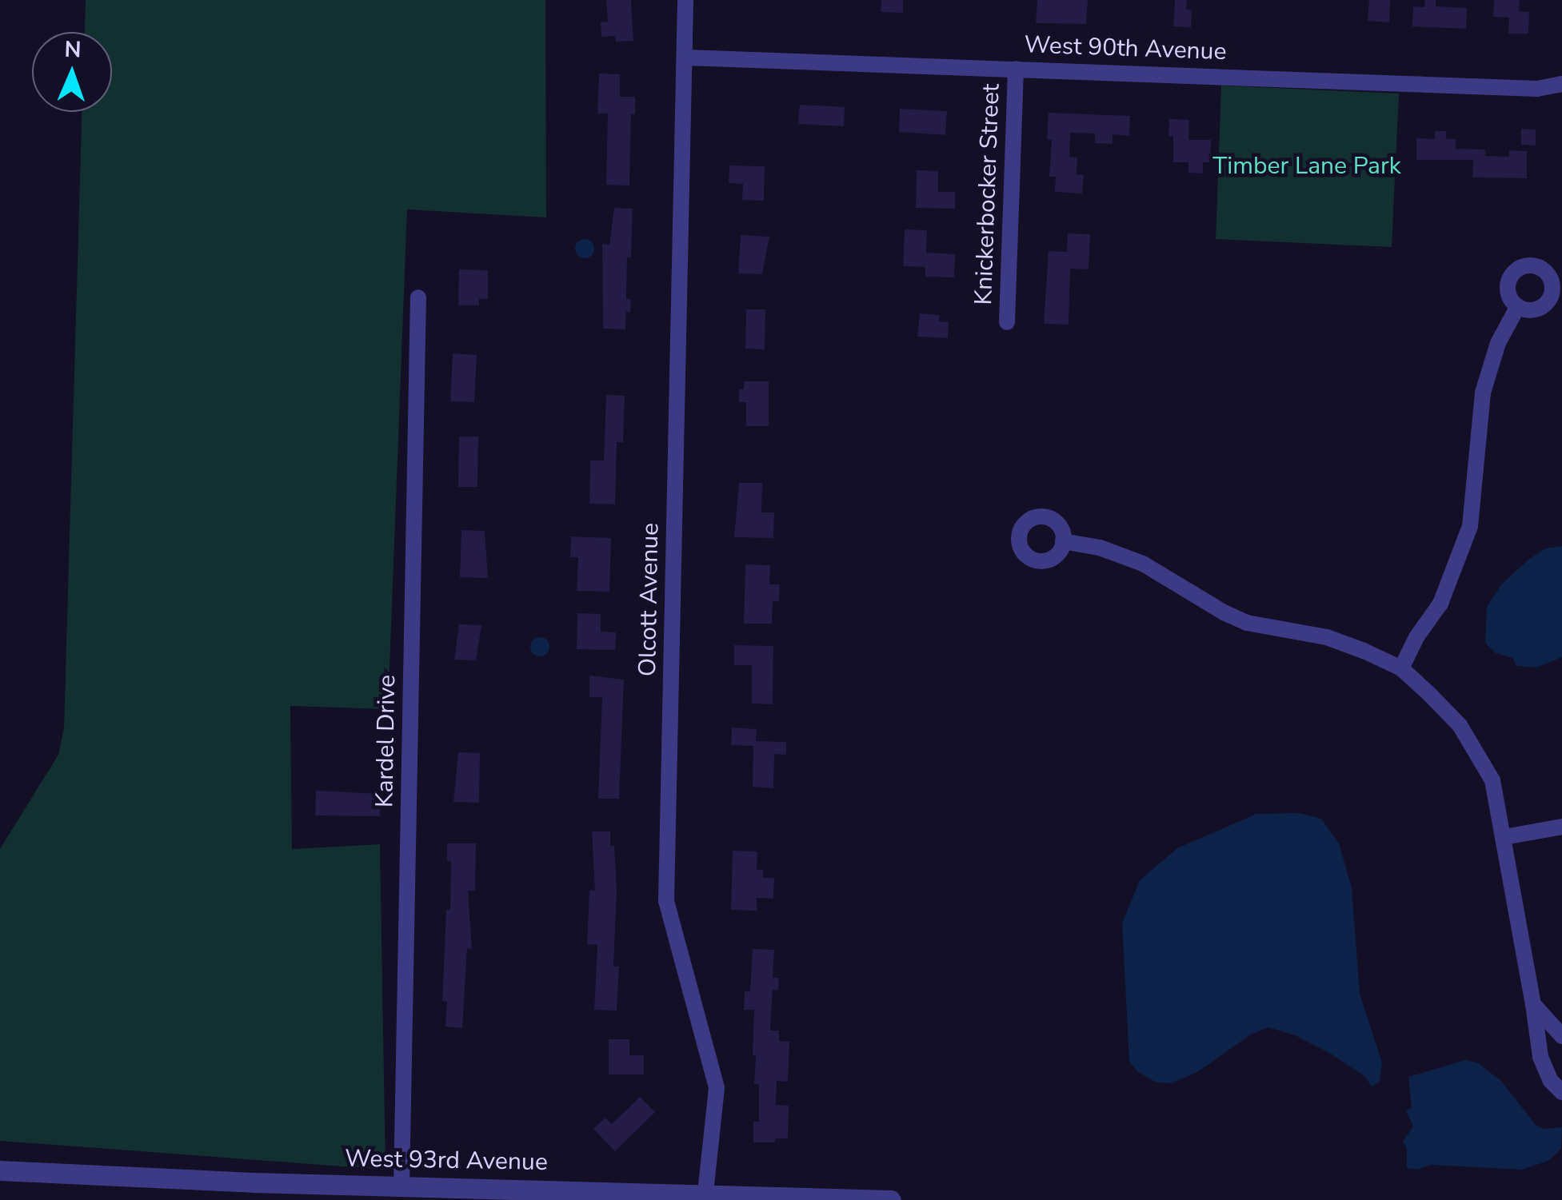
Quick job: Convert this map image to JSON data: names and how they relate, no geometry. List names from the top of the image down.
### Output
{
  "streets": {
    "street": [
      "West 90th Avenue",
      "Knickerbocker Street",
      "Olcott Avenue",
      "Kardel Drive",
      "West 93rd Avenue"
    ]
  },
  "crossings": [
    ["West 90th Avenue", "Knickerbocker Street"],
    ["West 90th Avenue", "Olcott Avenue"],
    ["Olcott Avenue", "West 93rd Avenue"],
    ["Kardel Drive", "West 93rd Avenue"]
  ],
  "parks": ["Timber Lane Park"],
  "north": "top"
}
